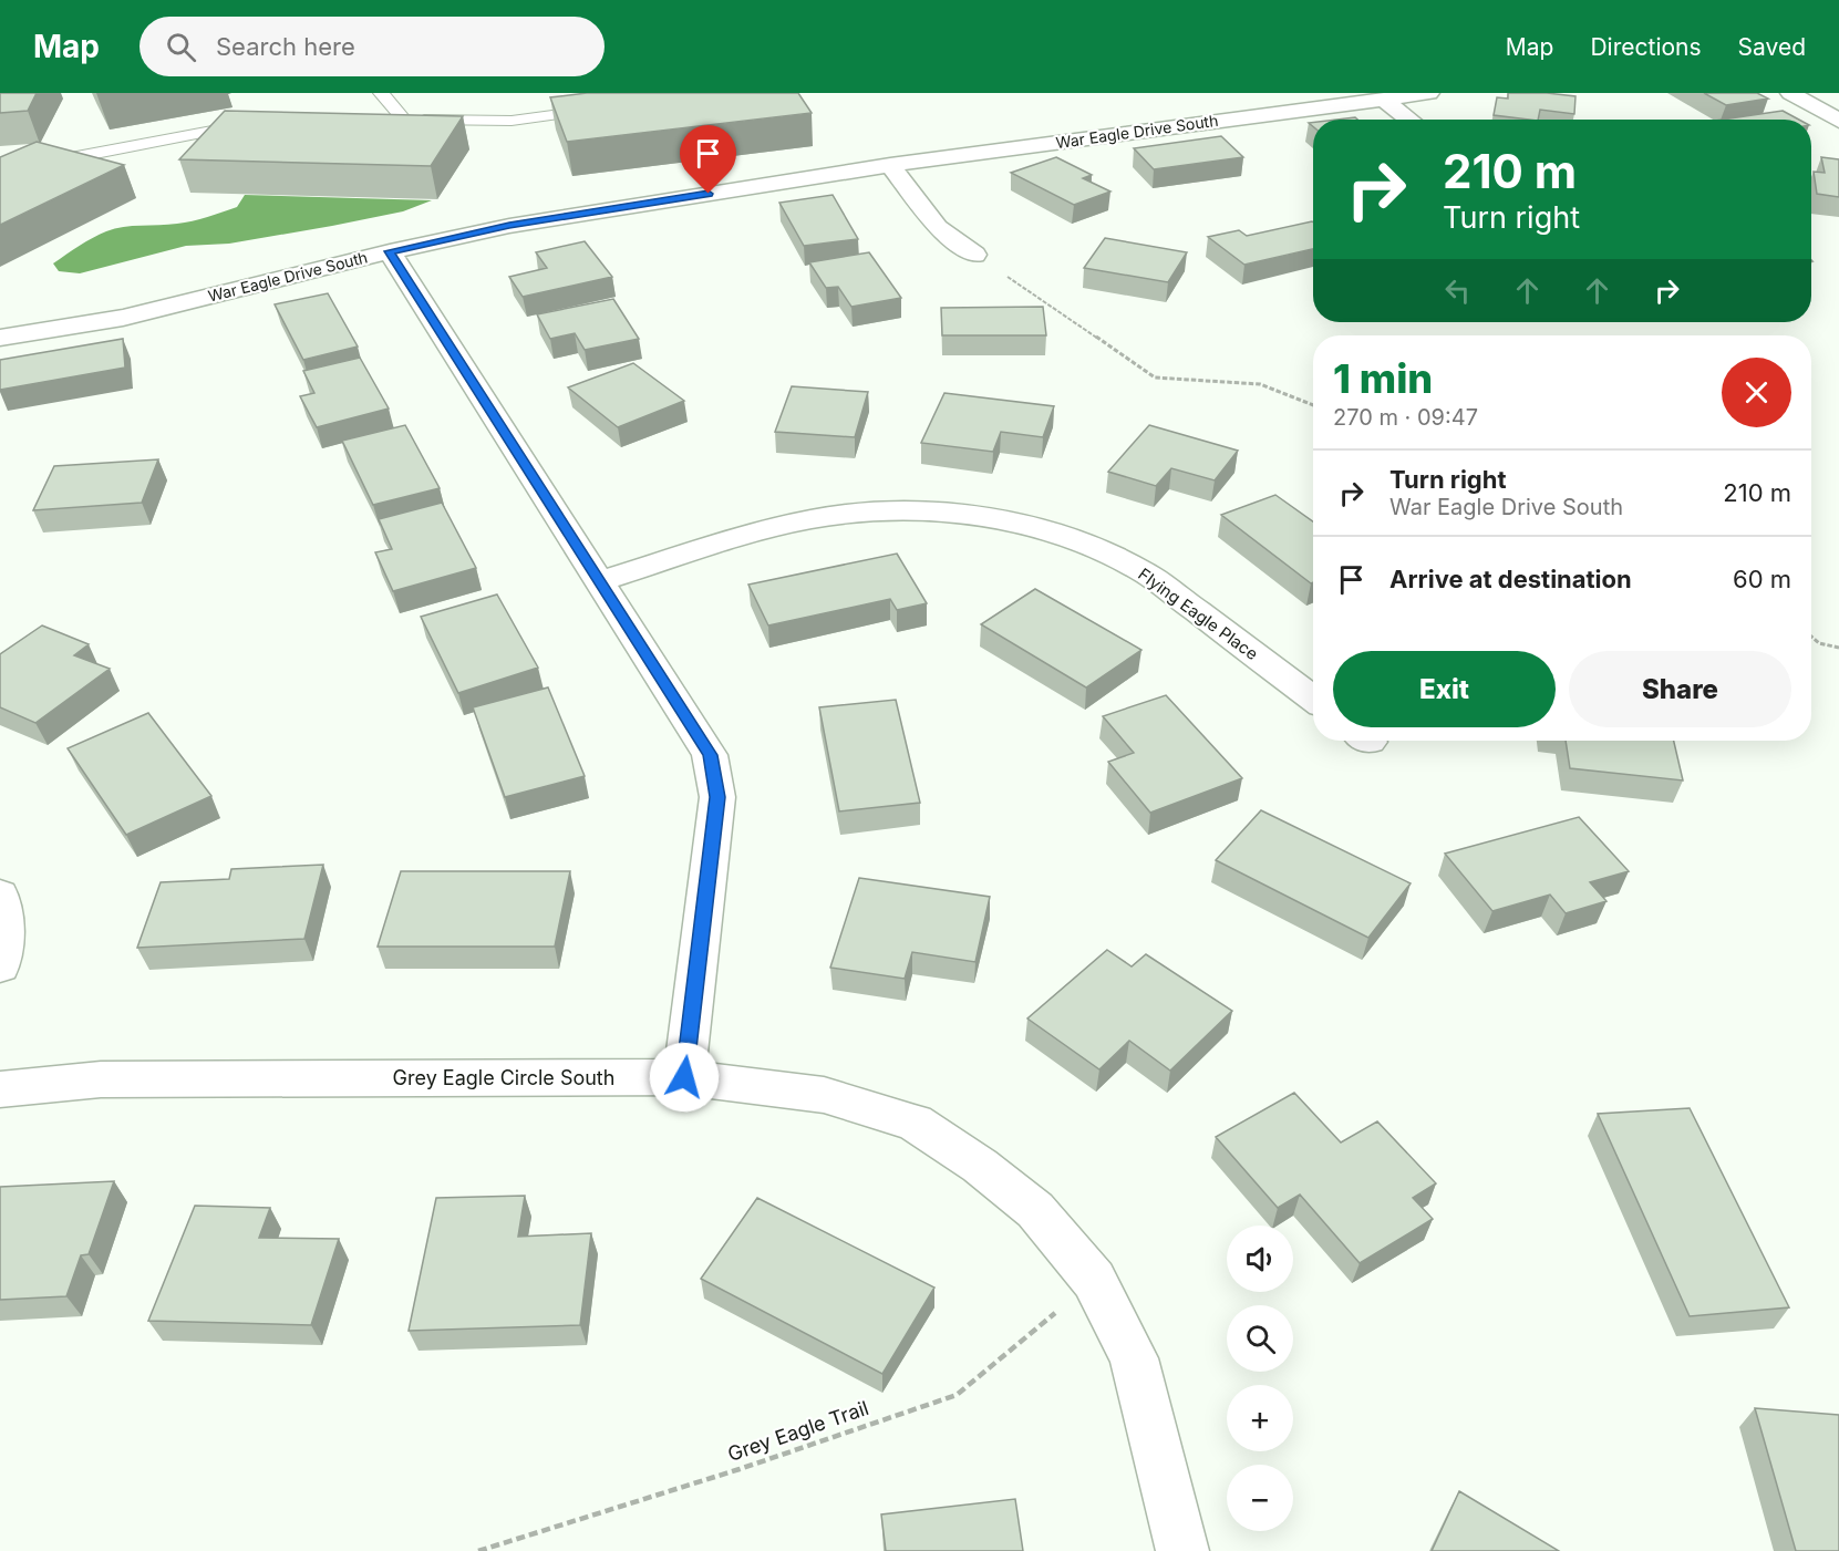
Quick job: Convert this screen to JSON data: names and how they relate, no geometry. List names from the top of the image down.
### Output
{
  "streets": {
    "street": ["War Eagle Drive South", "Flying Eagle Place", "Grey Eagle Circle South"],
    "path": ["Grey Eagle Trail"]
  },
  "crossings": [
    ["Grey Eagle Circle South", "Grey Eagle Trail"]
  ],
  "page": {
    "header": "Map",
    "search": "Search here",
    "nav": ["Map", "Directions", "Saved"],
    "turn": ["210 m", "Turn right"],
    "heading": ["1 min", "270 m · 09:47"],
    "list": [
      {
        "name": "Turn right",
        "note": "War Eagle Drive South",
        "value": "210 m"
      },
      {
        "name": "Arrive at destination",
        "value": "60 m"
      }
    ],
    "buttons": ["Exit", "Share"],
    "map_buttons": ["+", "−"]
  }
}
